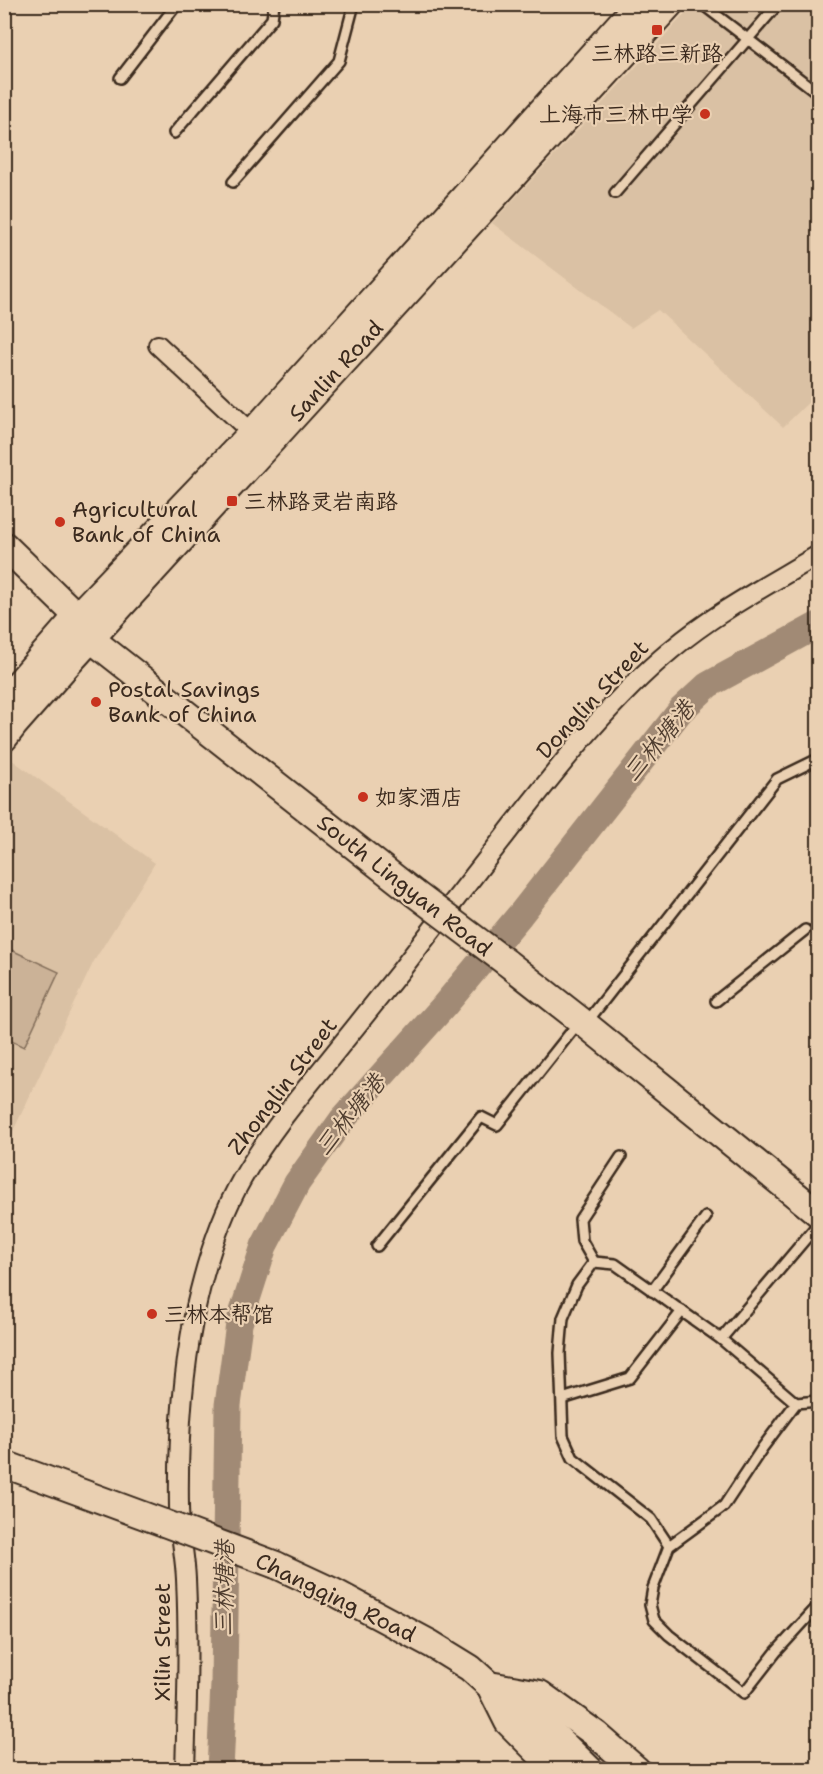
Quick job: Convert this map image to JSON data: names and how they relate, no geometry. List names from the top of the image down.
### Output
{
  "streets": {
    "main road": ["Sanlin Road", "South Lingyan Road", "Changqing Road"],
    "street": ["Donglin Street", "Zhonglin Street", "Xilin Street"]
  },
  "crossings": [
    ["Sanlin Road", "South Lingyan Road"],
    ["Donglin Street", "Zhonglin Street"],
    ["Zhonglin Street", "Changqing Road"],
    ["Zhonglin Street", "Xilin Street"],
    ["Changqing Road", "Xilin Street"]
  ],
  "water": ["三林塘港"],
  "places": {
    "transit": ["三林路三新路", "三林路灵岩南路"],
    "other": [
      "上海市三林中学",
      "Agricultural Bank of China",
      "Postal Savings Bank of China",
      "如家酒店",
      "三林本帮馆"
    ]
  }
}
